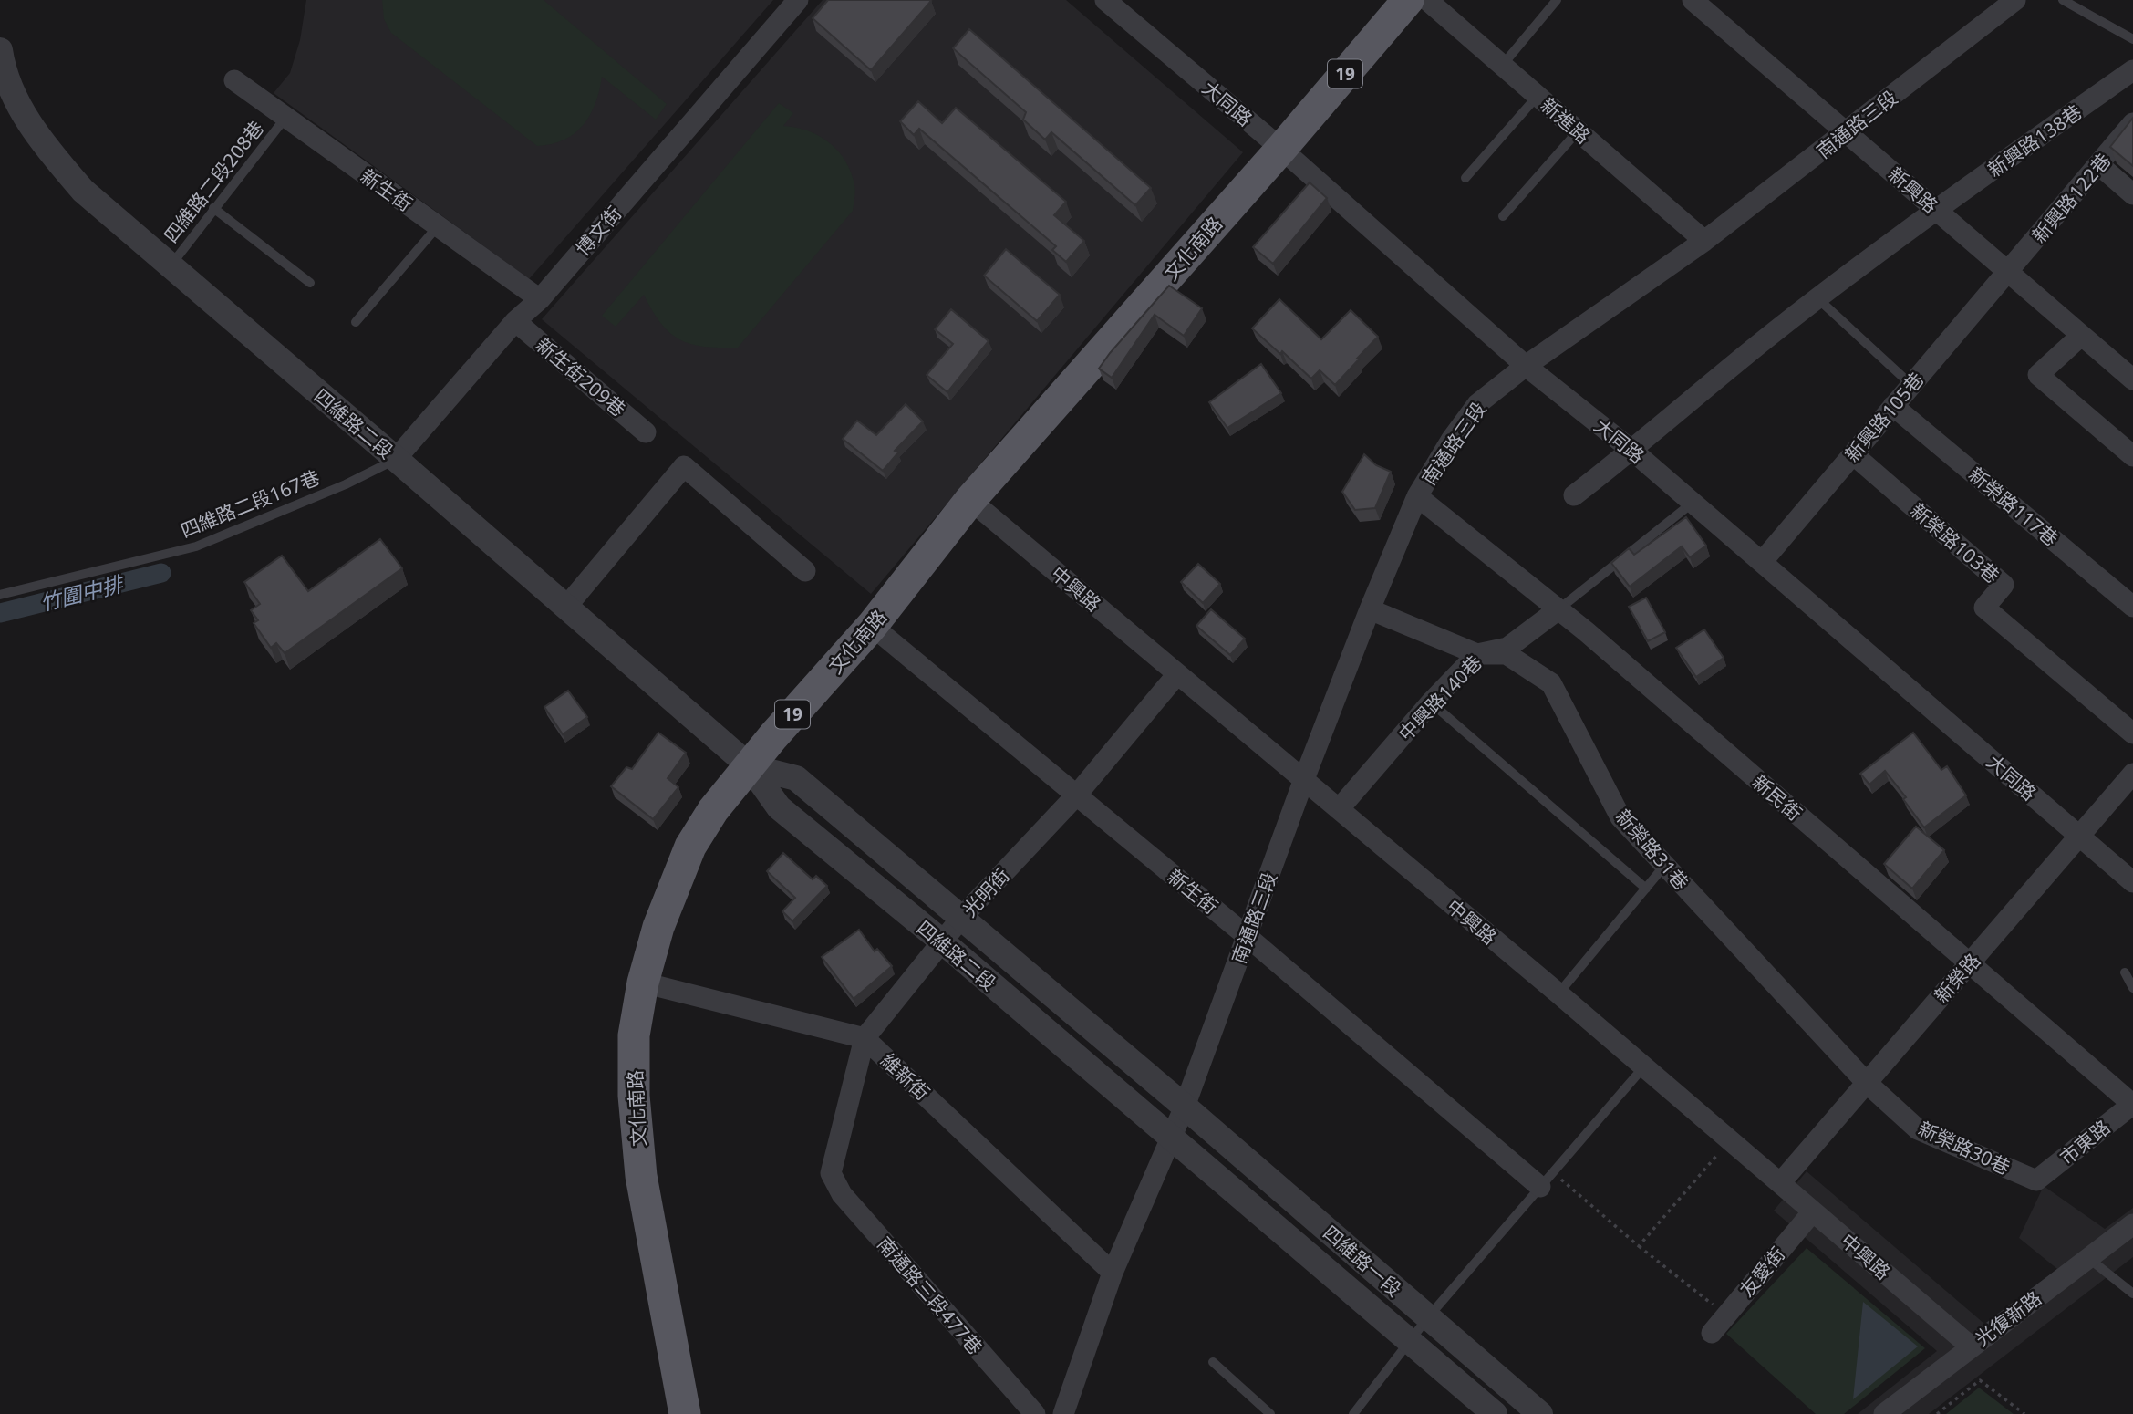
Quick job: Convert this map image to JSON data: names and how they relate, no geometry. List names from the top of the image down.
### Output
{
  "streets": {
    "main road": ["19", "文化南路"],
    "street": [
      "大同路",
      "新進路",
      "南通路三段",
      "新興路138巷",
      "新生街",
      "新興路",
      "新興路122巷",
      "博文街",
      "新生街209巷",
      "新興路105巷",
      "四維路二段",
      "新榮路117巷",
      "新榮路103巷",
      "中興路",
      "中興路140巷",
      "新民街",
      "新榮路31巷",
      "光明街",
      "新榮路",
      "維新街",
      "市東路",
      "新榮路30巷",
      "四維路一段",
      "友愛街",
      "南通路三段477巷",
      "光復新路"
    ],
    "lane": ["四維路二段208巷", "四維路二段167巷"]
  },
  "crossings": [
    ["大同路", "南通路三段"],
    ["大同路", "新興路138巷"],
    ["大同路", "文化南路"],
    ["大同路", "新興路105巷"],
    ["大同路", "新榮路"],
    ["新進路", "南通路三段"],
    ["南通路三段", "新生街"],
    ["南通路三段", "新興路"],
    ["南通路三段", "四維路二段"],
    ["南通路三段", "中興路"],
    ["南通路三段", "新民街"],
    ["南通路三段", "新榮路31巷"],
    ["南通路三段", "四維路一段"],
    ["新興路138巷", "新興路"],
    ["四維路二段208巷", "新生街"],
    ["四維路二段208巷", "四維路二段"],
    ["新生街", "博文街"],
    ["新生街", "文化南路"],
    ["新生街", "光明街"],
    ["新興路", "新興路122巷"],
    ["新興路", "新興路105巷"],
    ["新興路122巷", "新興路105巷"],
    ["博文街", "新生街209巷"],
    ["博文街", "四維路二段"],
    ["博文街", "四維路二段167巷"],
    ["文化南路", "四維路二段"],
    ["文化南路", "中興路"],
    ["文化南路", "維新街"],
    ["新興路105巷", "新榮路117巷"],
    ["新興路105巷", "新榮路103巷"],
    ["四維路二段", "四維路二段167巷"],
    ["四維路二段", "光明街"],
    ["四維路二段", "四維路一段"],
    ["中興路", "中興路140巷"],
    ["中興路", "光明街"],
    ["中興路", "新榮路"],
    ["中興路", "友愛街"],
    ["中興路", "光復新路"],
    ["中興路140巷", "新民街"],
    ["中興路140巷", "新榮路31巷"],
    ["新民街", "新榮路"],
    ["新民街", "市東路"],
    ["新榮路31巷", "新榮路"],
    ["新榮路31巷", "新榮路30巷"],
    ["光明街", "維新街"],
    ["光明街", "南通路三段477巷"],
    ["新榮路", "新榮路30巷"],
    ["市東路", "新榮路30巷"]
  ],
  "water": ["竹圍中排"]
}
